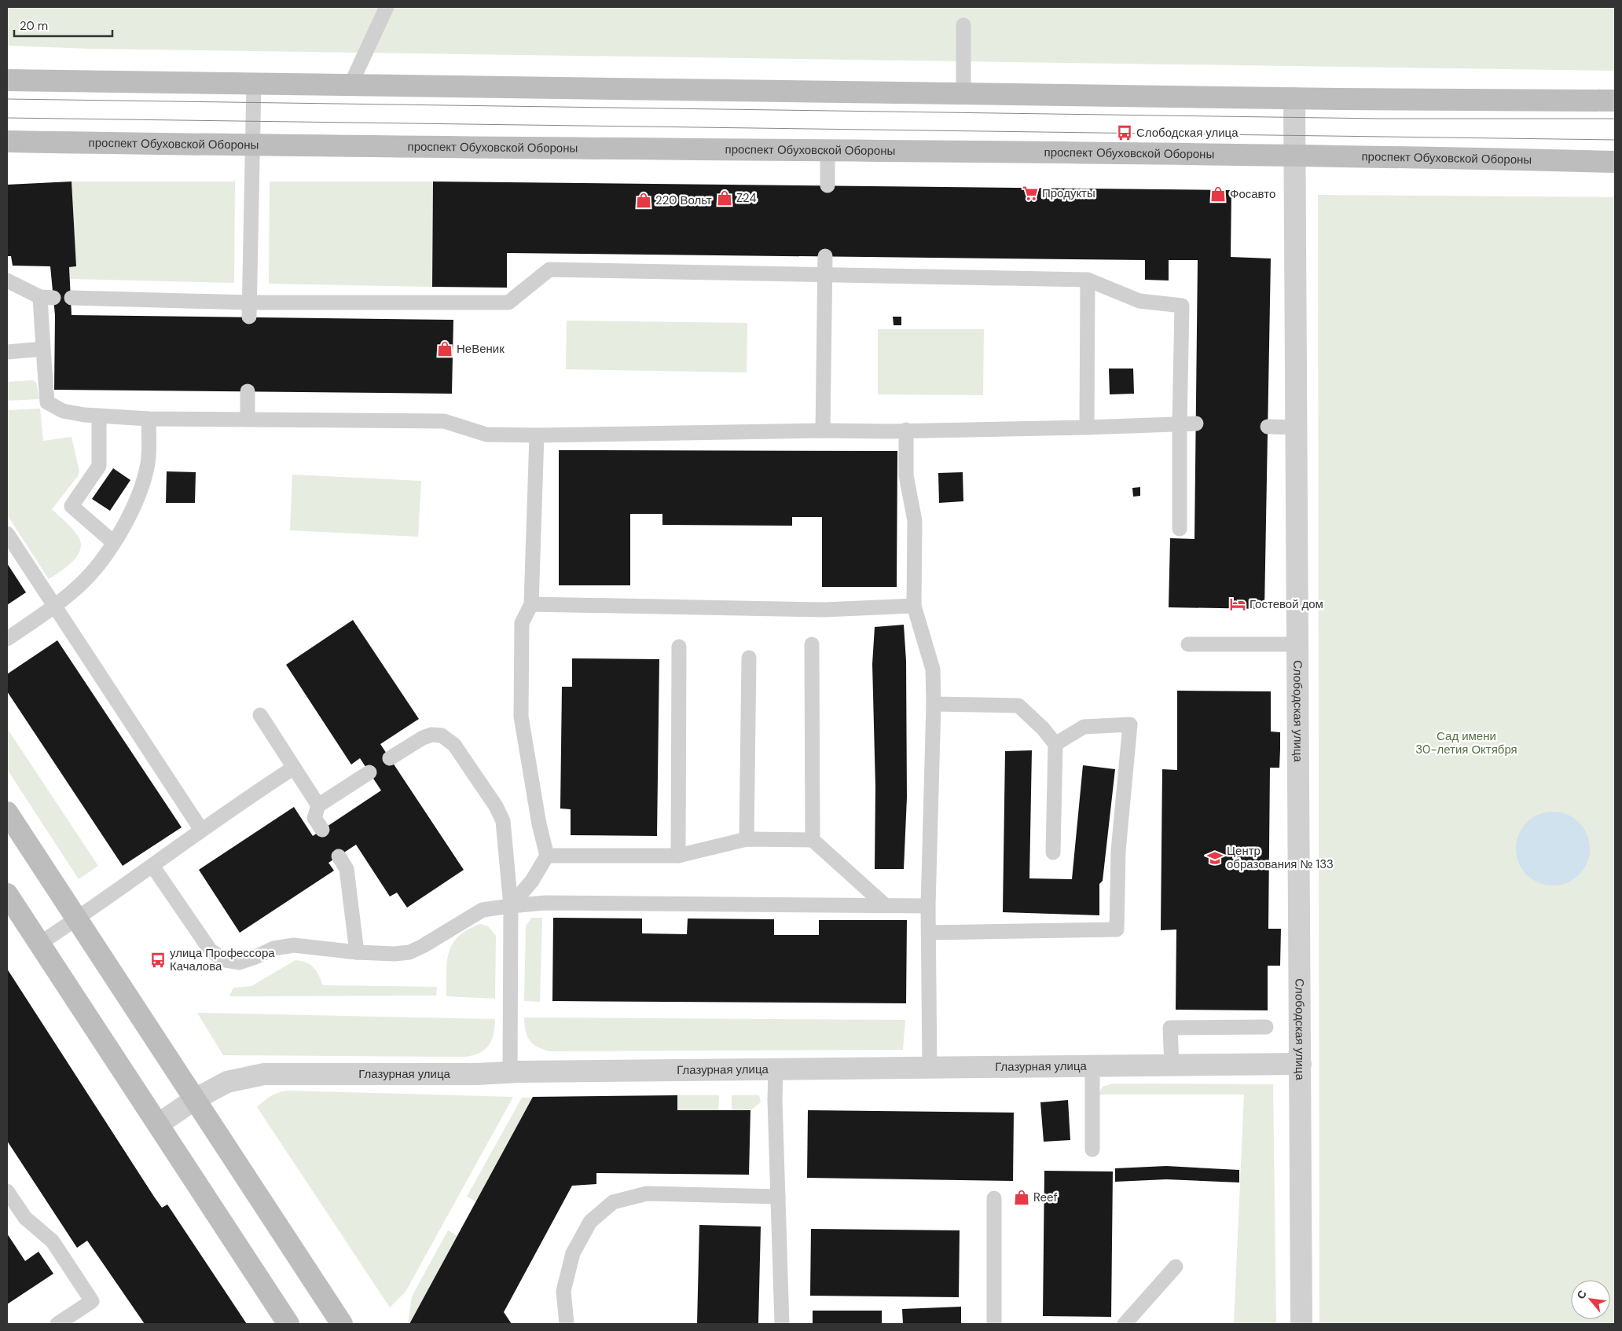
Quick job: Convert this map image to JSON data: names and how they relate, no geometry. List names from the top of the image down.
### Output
{
  "streets": {
    "main road": ["проспект Обуховской Обороны"],
    "street": ["Слободская улица", "Глазурная улица"]
  },
  "crossings": [
    ["проспект Обуховской Обороны", "Слободская улица"],
    ["Слободская улица", "Глазурная улица"]
  ],
  "parks": ["Сад имени 30-летия Октября"],
  "places": {
    "bus stop": ["Слободская улица", "улица Профессора Качалова"],
    "supermarket": ["Продукты"],
    "shop": [
      "Фосавто",
      "Z24",
      "220 Вольт",
      "НеВеник",
      "Reef"
    ],
    "hotel": ["Гостевой дом"],
    "school or university": ["Центр образования № 133"]
  },
  "scale_bar": "20 m",
  "north": "top left"
}
